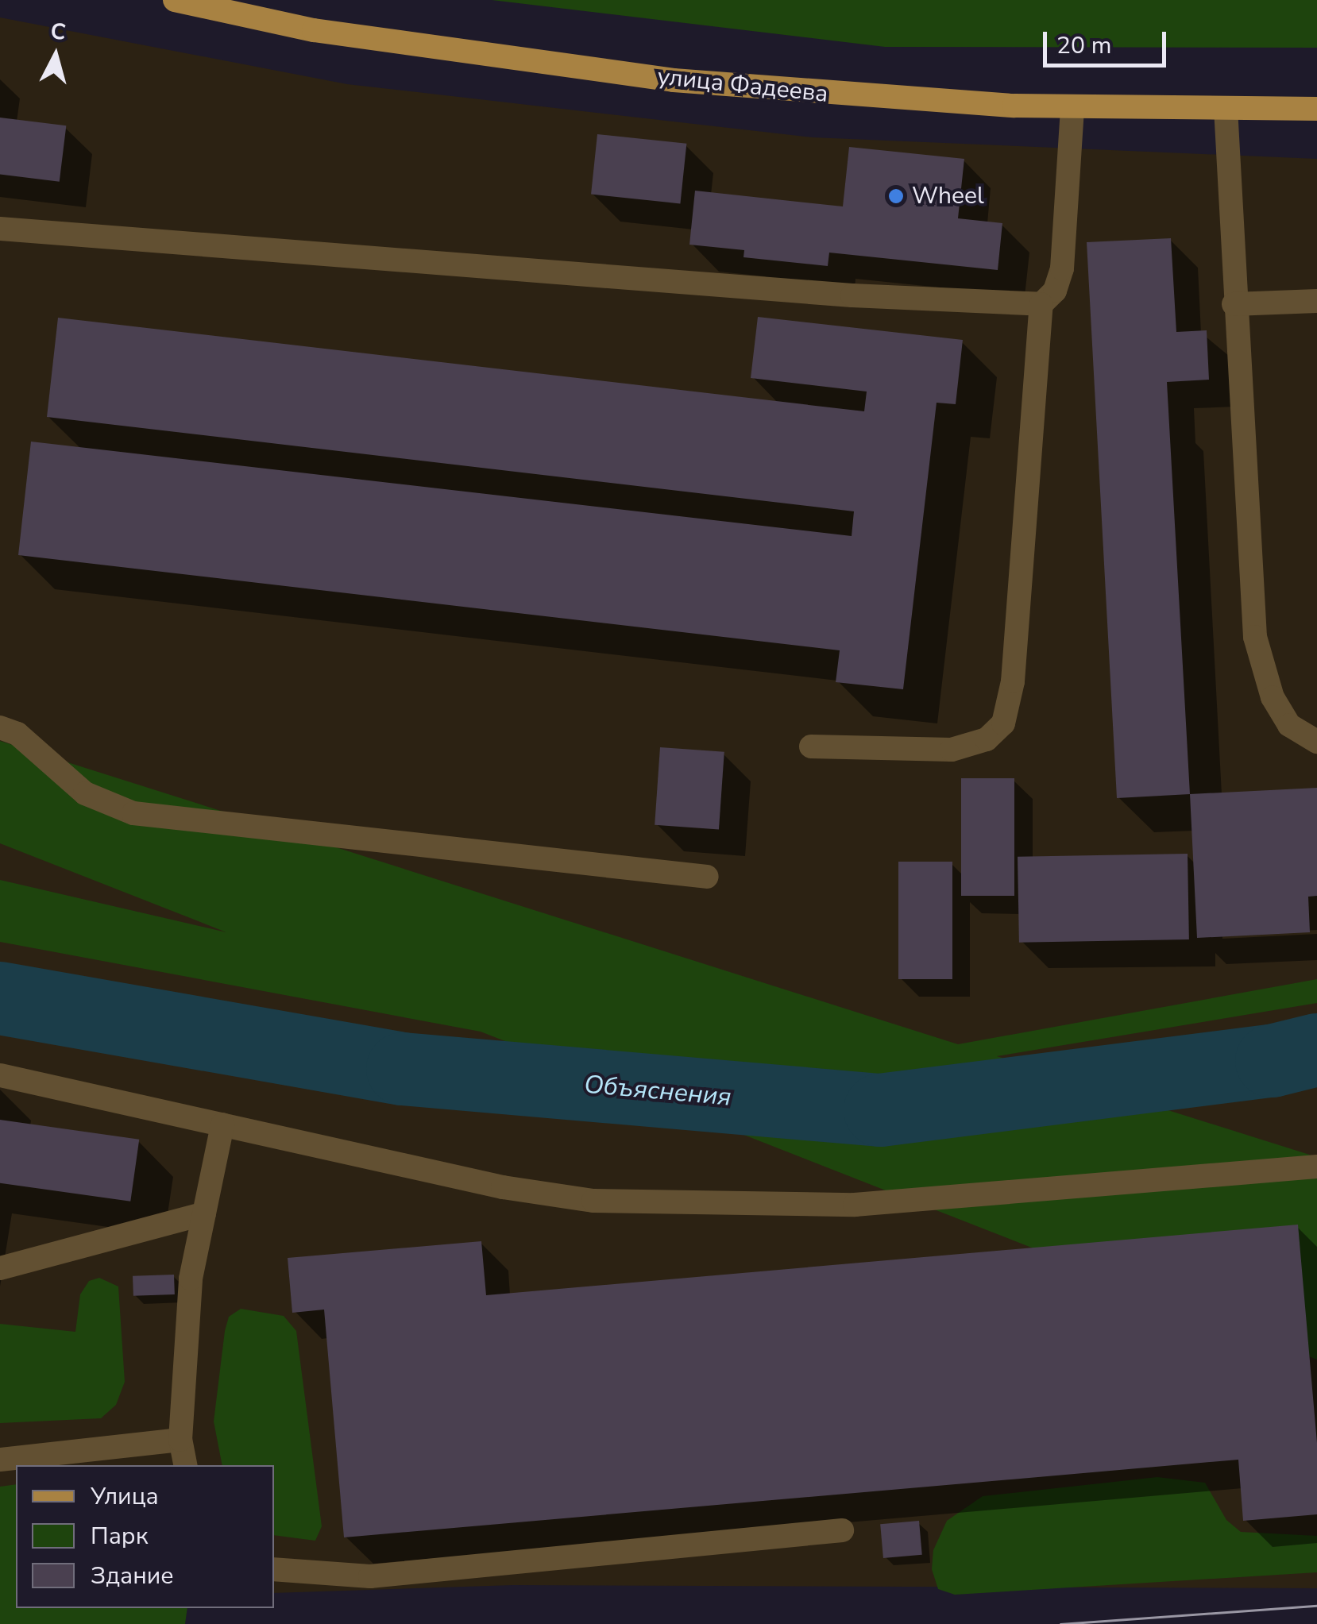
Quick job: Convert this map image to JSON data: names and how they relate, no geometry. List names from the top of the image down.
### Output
{
  "streets": {
    "main road": ["улица Фадеева"]
  },
  "water": ["Объяснения"],
  "places": ["Wheel"],
  "legend": ["Улица", "Парк", "Здание"],
  "scale_bar": "20 m",
  "north": "top"
}
